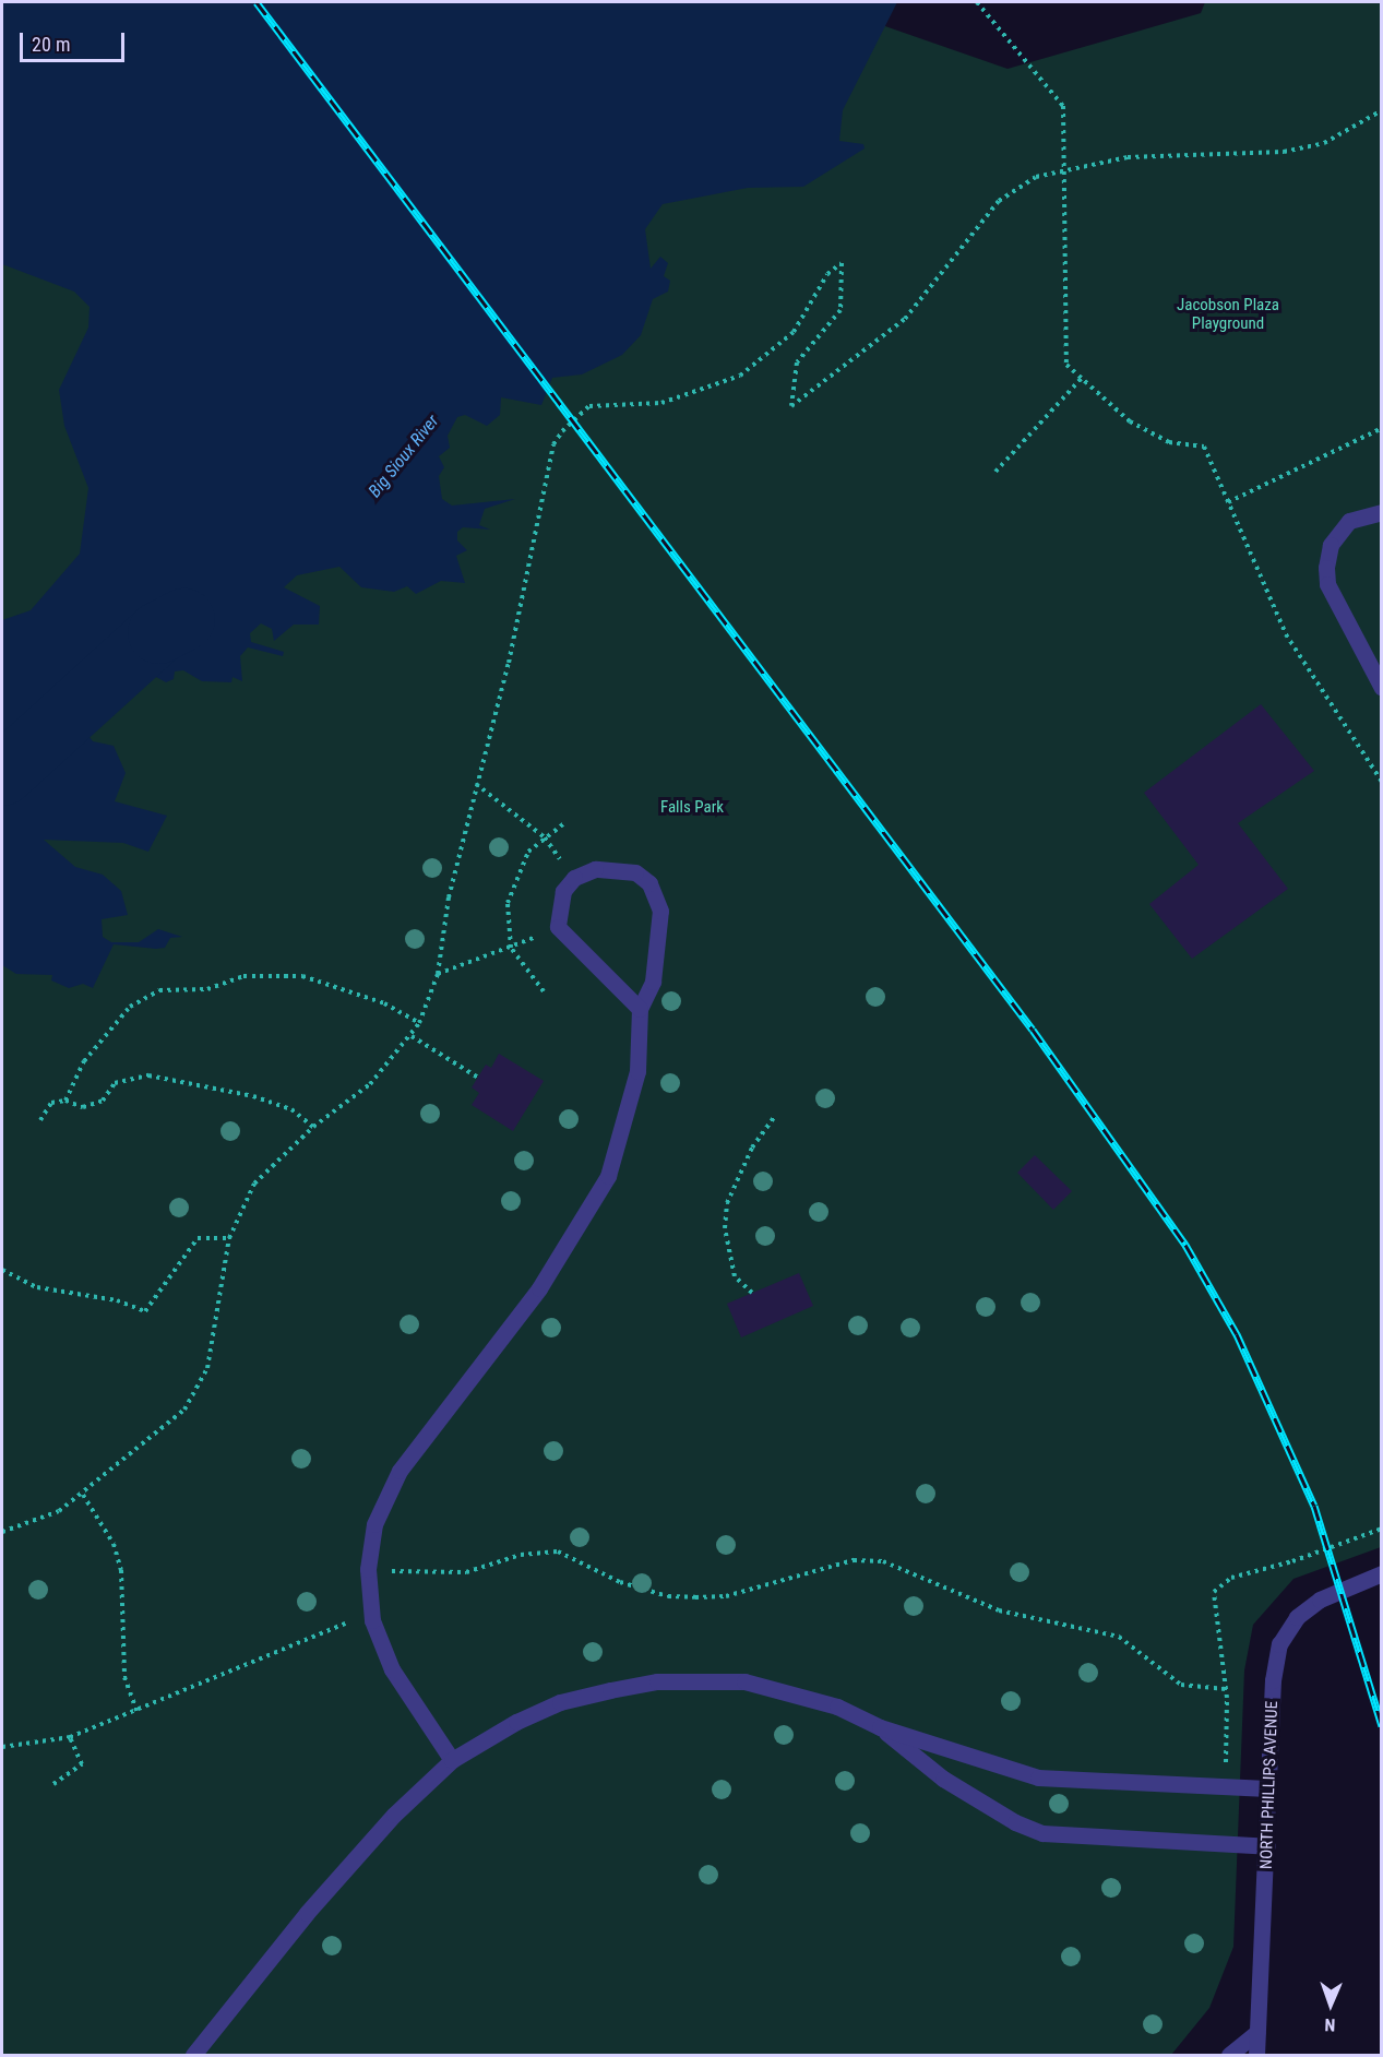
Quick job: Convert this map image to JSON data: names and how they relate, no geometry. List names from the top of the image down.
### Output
{
  "streets": {
    "street": ["NORTH PHILLIPS AVENUE"]
  },
  "water": ["Big Sioux River"],
  "parks": ["Jacobson Plaza Playground", "Falls Park"],
  "scale_bar": "20 m",
  "north": "bottom"
}
